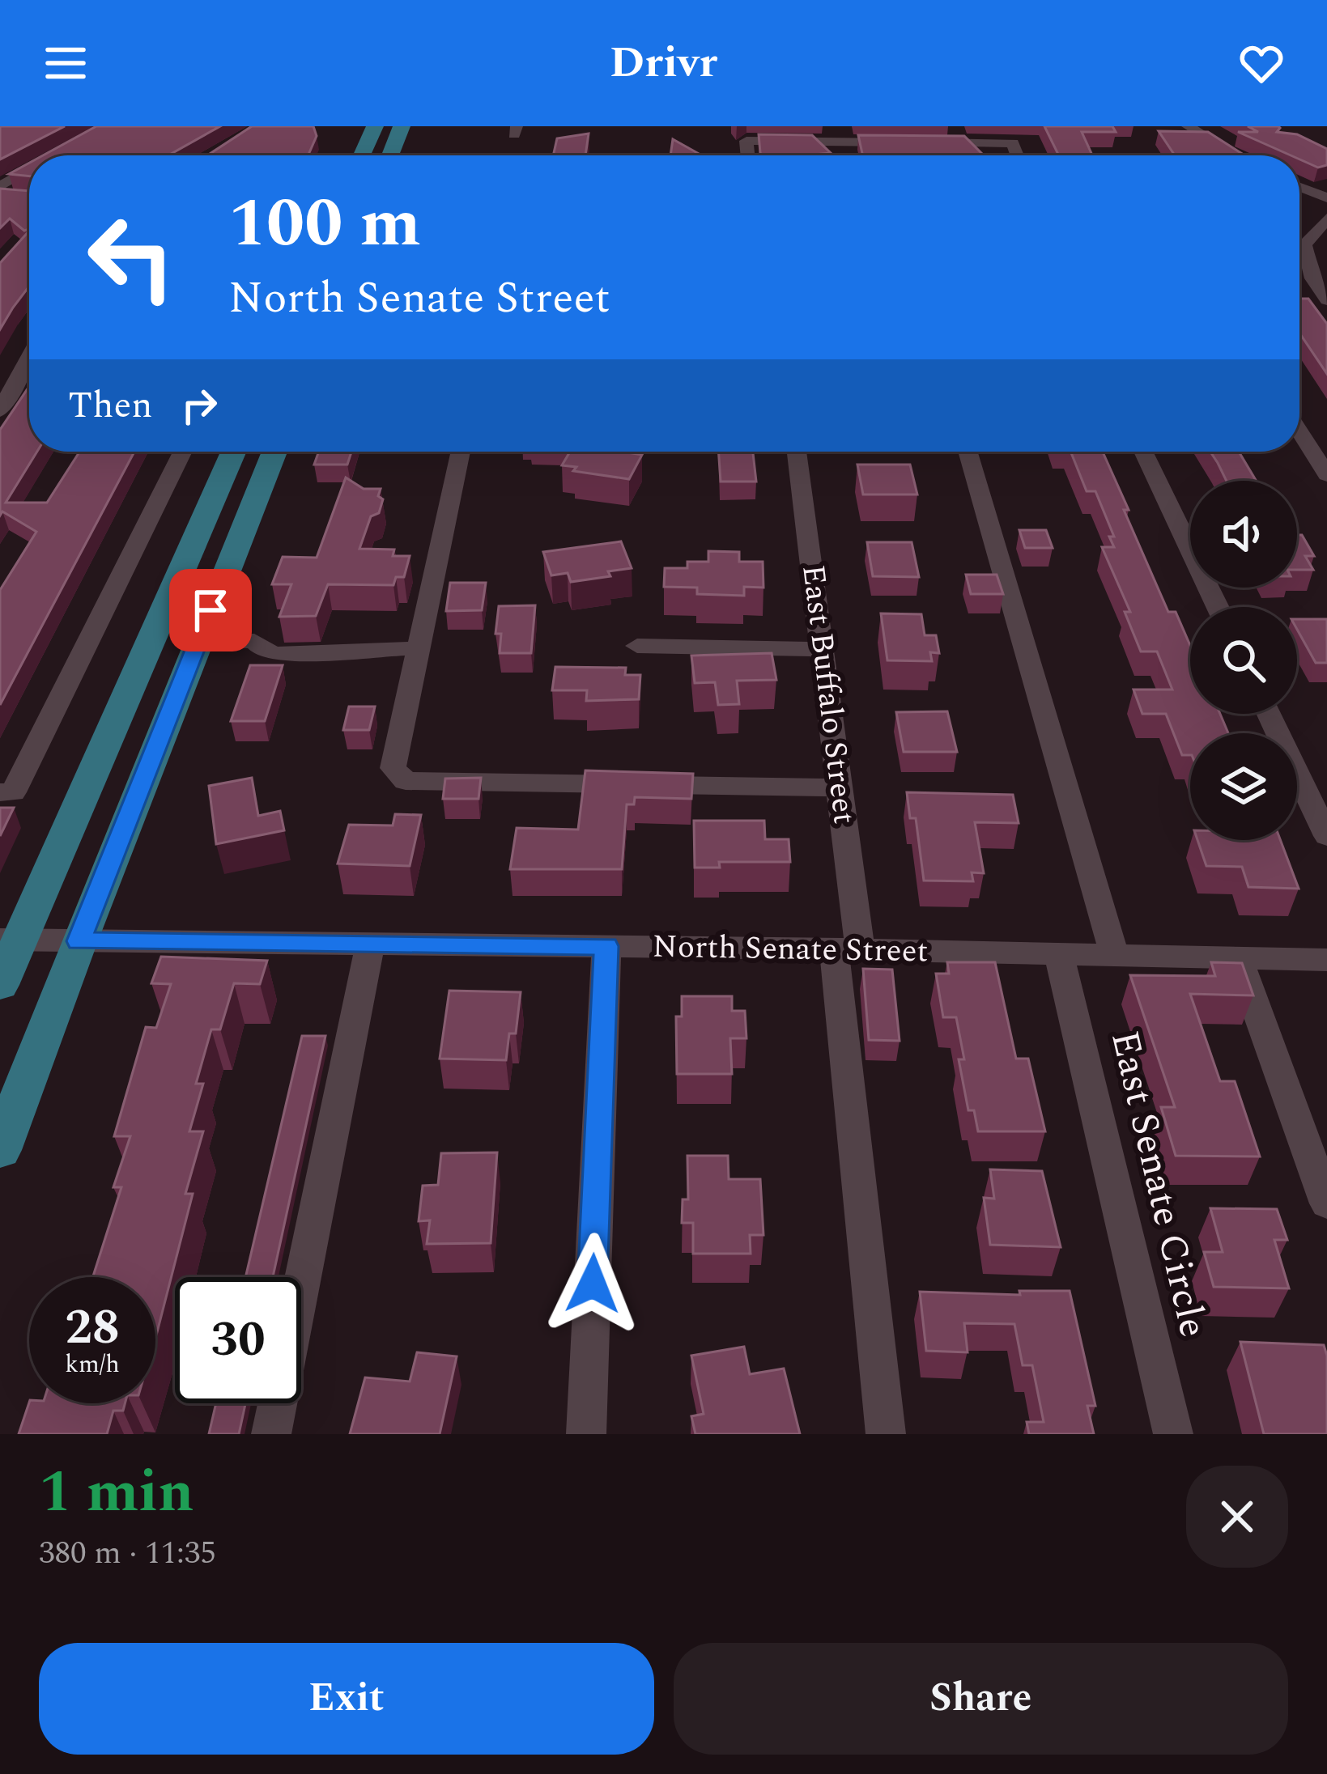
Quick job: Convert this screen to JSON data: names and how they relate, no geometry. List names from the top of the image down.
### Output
{
  "streets": {
    "street": ["East Buffalo Street", "North Senate Street", "East Senate Circle"]
  },
  "crossings": [
    ["East Buffalo Street", "North Senate Street"],
    ["North Senate Street", "East Senate Circle"]
  ],
  "page": {
    "header": "Drivr",
    "turn": ["100 m", "North Senate Street"],
    "then": "Then",
    "speed": "28 km/h",
    "limit": "30",
    "heading": ["1 min", "380 m · 11:35"],
    "buttons": ["Exit", "Share"]
  }
}
